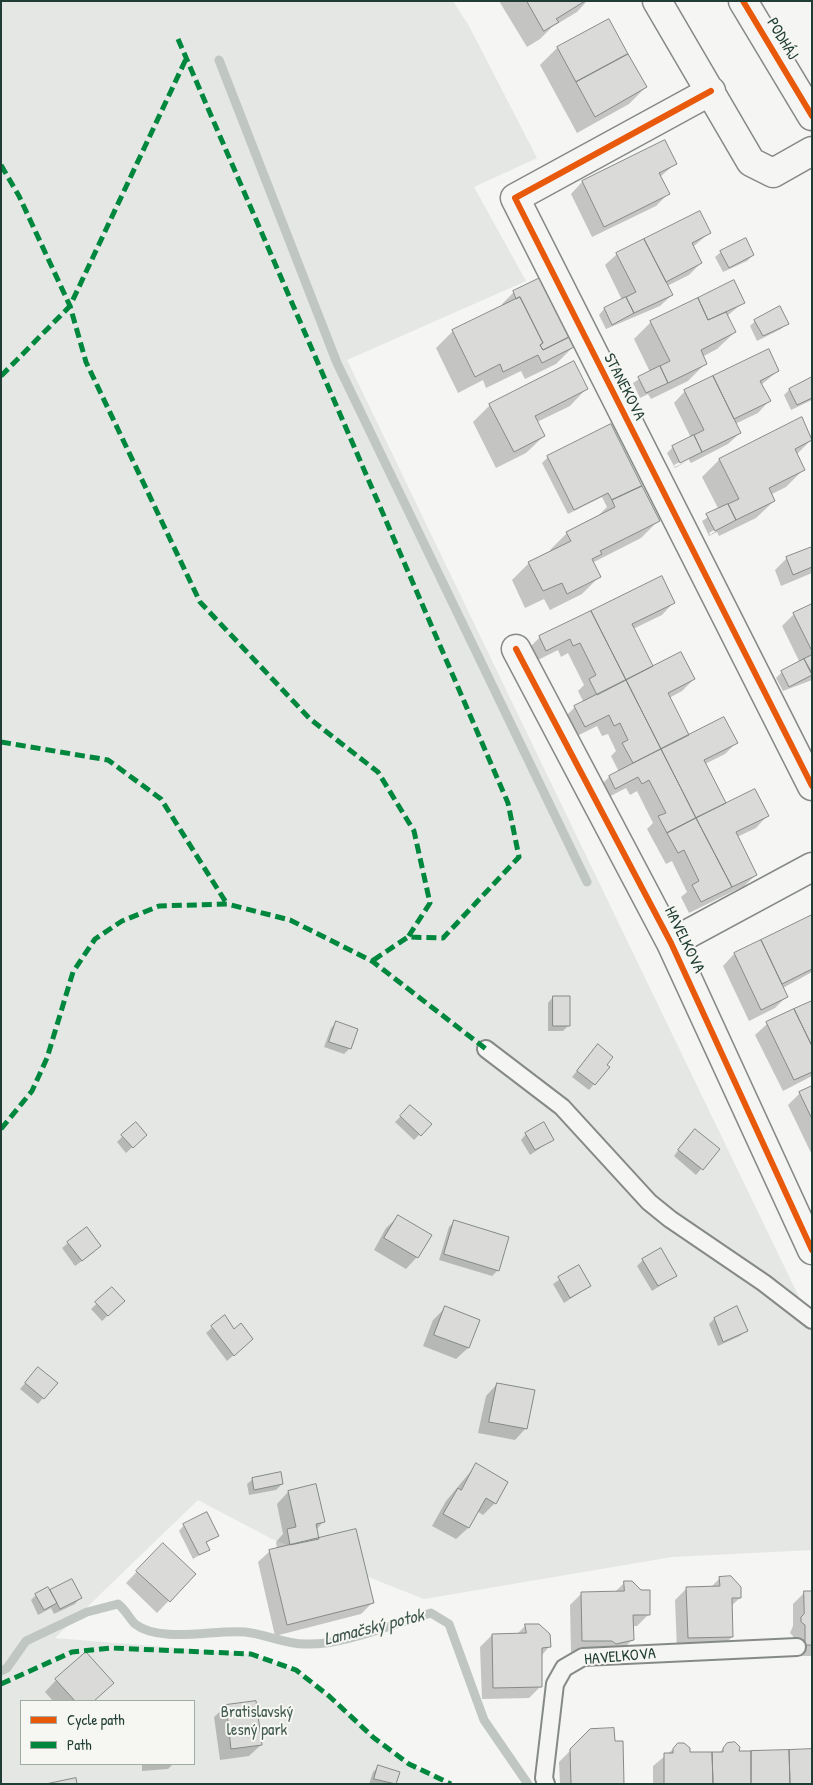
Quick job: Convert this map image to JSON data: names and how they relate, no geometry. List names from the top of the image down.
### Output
{
  "streets": {
    "street": ["PODHÁJ", "STANEKOVA", "HAVELKOVA"]
  },
  "water": ["Lamačský potok"],
  "parks": ["Bratislavský lesný park"],
  "legend": ["Cycle path", "Path"]
}
